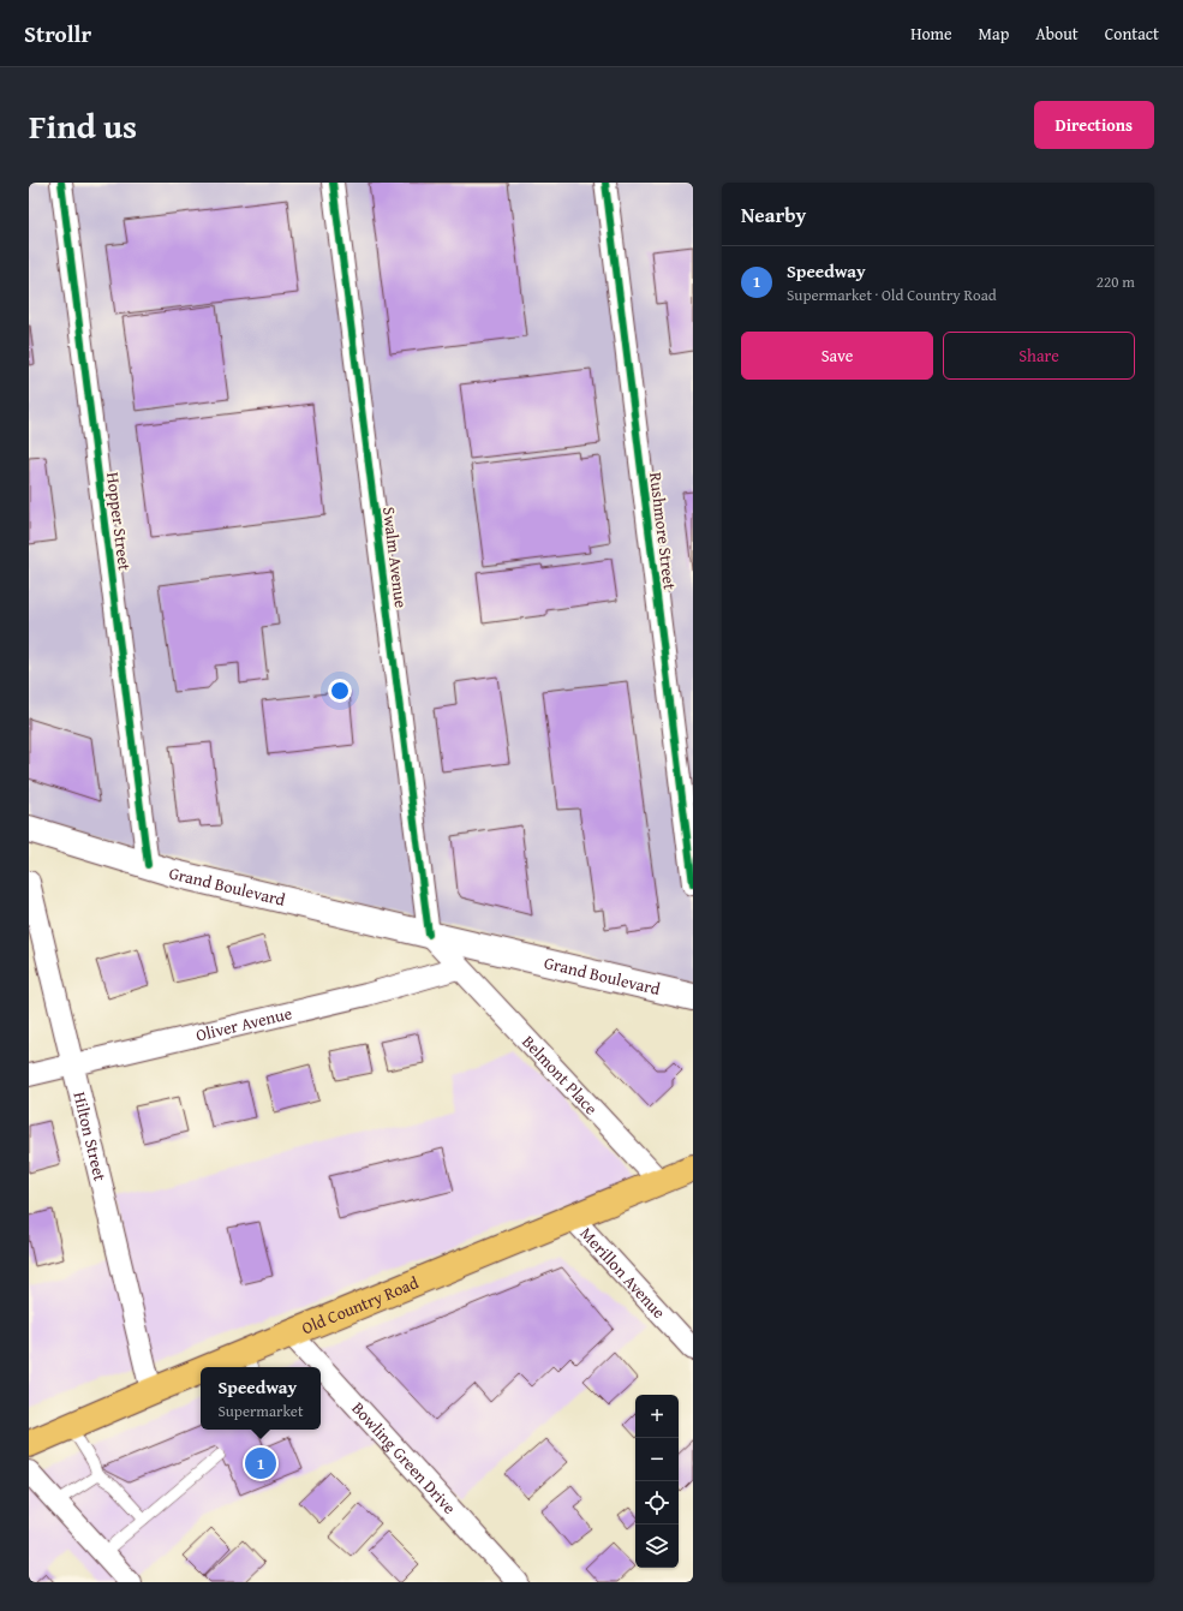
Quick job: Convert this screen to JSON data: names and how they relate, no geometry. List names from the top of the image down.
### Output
{
  "streets": {
    "main road": ["Old Country Road"],
    "street": [
      "Hopper Street",
      "Rushmore Street",
      "Swalm Avenue",
      "Grand Boulevard",
      "Oliver Avenue",
      "Belmont Place",
      "Hilton Street",
      "Merillon Avenue",
      "Bowling Green Drive"
    ]
  },
  "crossings": [
    ["Hopper Street", "Grand Boulevard"],
    ["Swalm Avenue", "Grand Boulevard"],
    ["Oliver Avenue", "Belmont Place"],
    ["Oliver Avenue", "Hilton Street"],
    ["Belmont Place", "Old Country Road"],
    ["Hilton Street", "Old Country Road"],
    ["Merillon Avenue", "Old Country Road"],
    ["Old Country Road", "Bowling Green Drive"]
  ],
  "page": {
    "header": "Strollr",
    "nav": [
      "Home",
      "Map",
      "About",
      "Contact"
    ],
    "title": "Find us",
    "buttons": [
      "Directions",
      ["Save", "Share"]
    ],
    "heading": "Nearby",
    "list": [
      {
        "mark": "1",
        "name": "Speedway",
        "note": "Supermarket · Old Country Road",
        "value": "220 m"
      }
    ],
    "popup": ["Speedway", "Supermarket"],
    "map_buttons": ["+", "−"],
    "pins": "1"
  }
}
